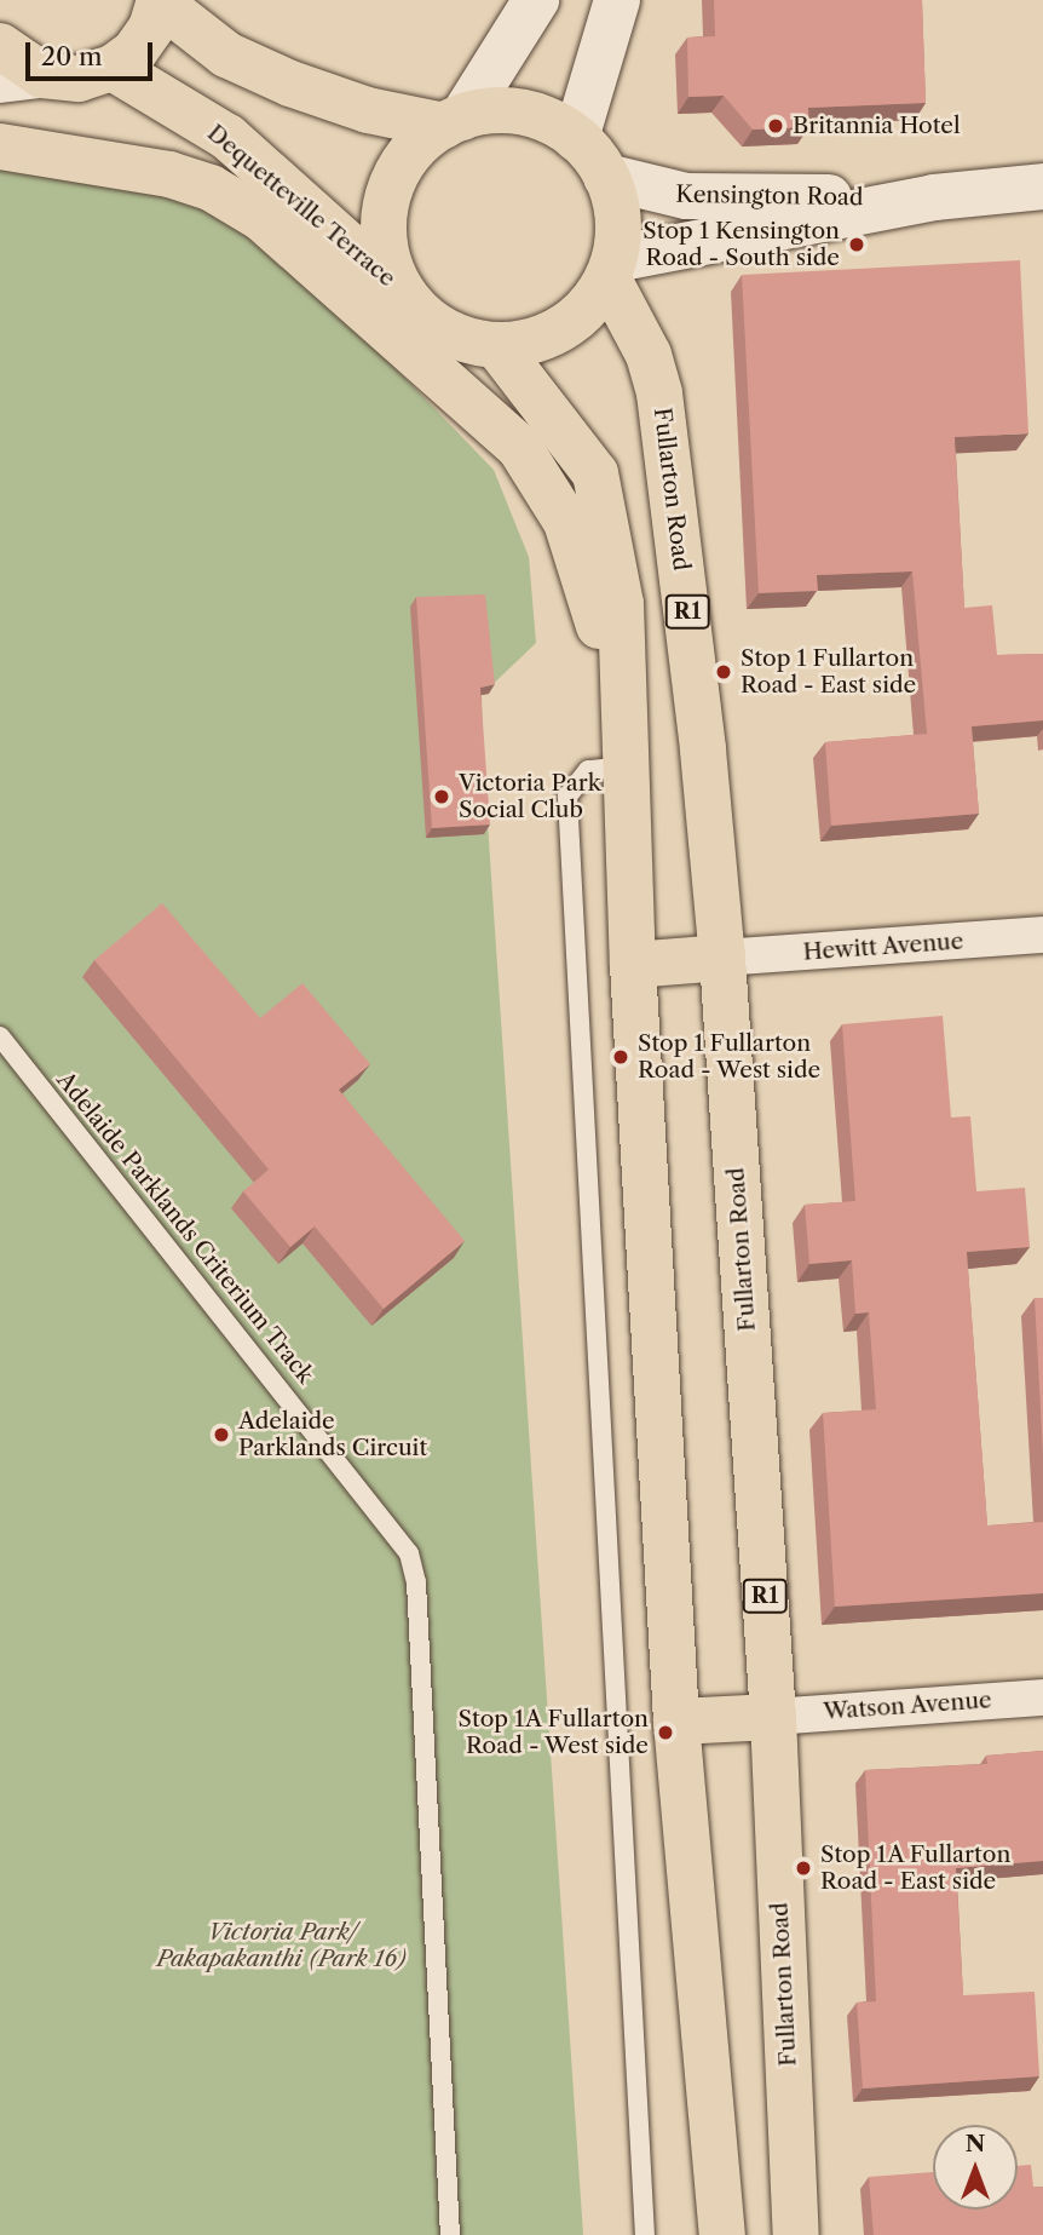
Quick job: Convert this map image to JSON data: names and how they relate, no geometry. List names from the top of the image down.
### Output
{
  "streets": {
    "highway": ["Dequetteville Terrace", "Fullarton Road", "R1"],
    "main road": ["Kensington Road"],
    "street": ["Hewitt Avenue", "Watson Avenue"],
    "lane": ["Adelaide Parklands Criterium Track"]
  },
  "crossings": [
    ["Kensington Road", "Dequetteville Terrace"],
    ["Kensington Road", "Fullarton Road"],
    ["Dequetteville Terrace", "Fullarton Road"],
    ["Fullarton Road", "Hewitt Avenue"],
    ["Fullarton Road", "Watson Avenue"]
  ],
  "parks": ["Victoria Park/ Pakapakanthi (Park 16)"],
  "places": [
    "Britannia Hotel",
    "Stop 1 Kensington Road - South side",
    "Stop 1 Fullarton Road - East side",
    "Victoria Park Social Club",
    "Stop 1 Fullarton Road - West side",
    "Adelaide Parklands Circuit",
    "Stop 1A Fullarton Road - West side",
    "Stop 1A Fullarton Road - East side"
  ],
  "scale_bar": "20 m",
  "north": "top"
}
